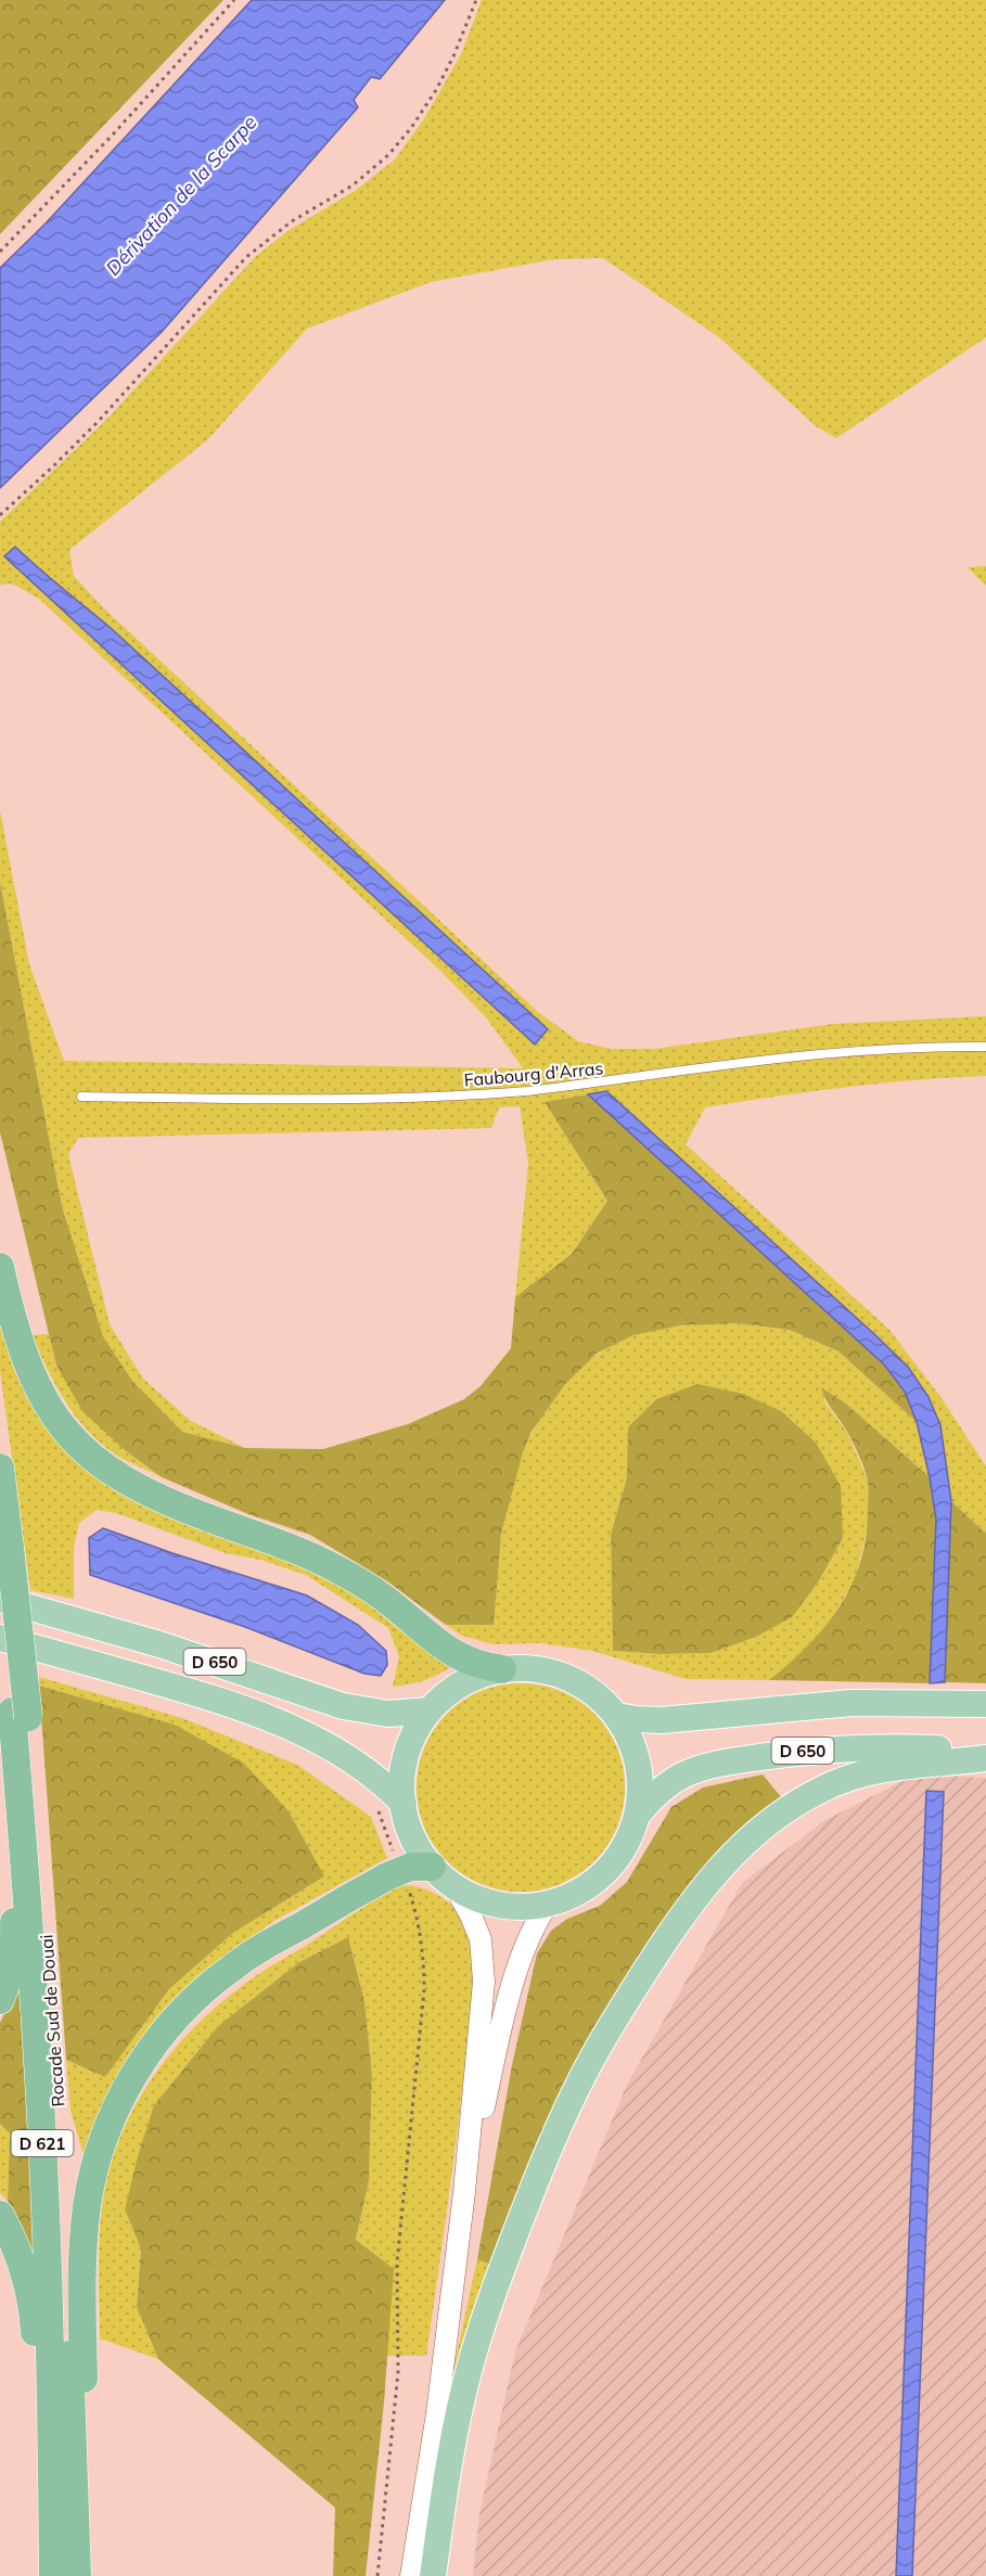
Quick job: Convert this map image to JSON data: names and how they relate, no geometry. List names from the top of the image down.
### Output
{
  "streets": {
    "highway": ["Rocade Sud de Douai", "D 621"],
    "main road": ["D 650"],
    "lane": ["Faubourg d'Arras"]
  },
  "crossings": [
    ["D 650", "Rocade Sud de Douai"]
  ],
  "water": ["Dérivation de la Scarpe"]
}
